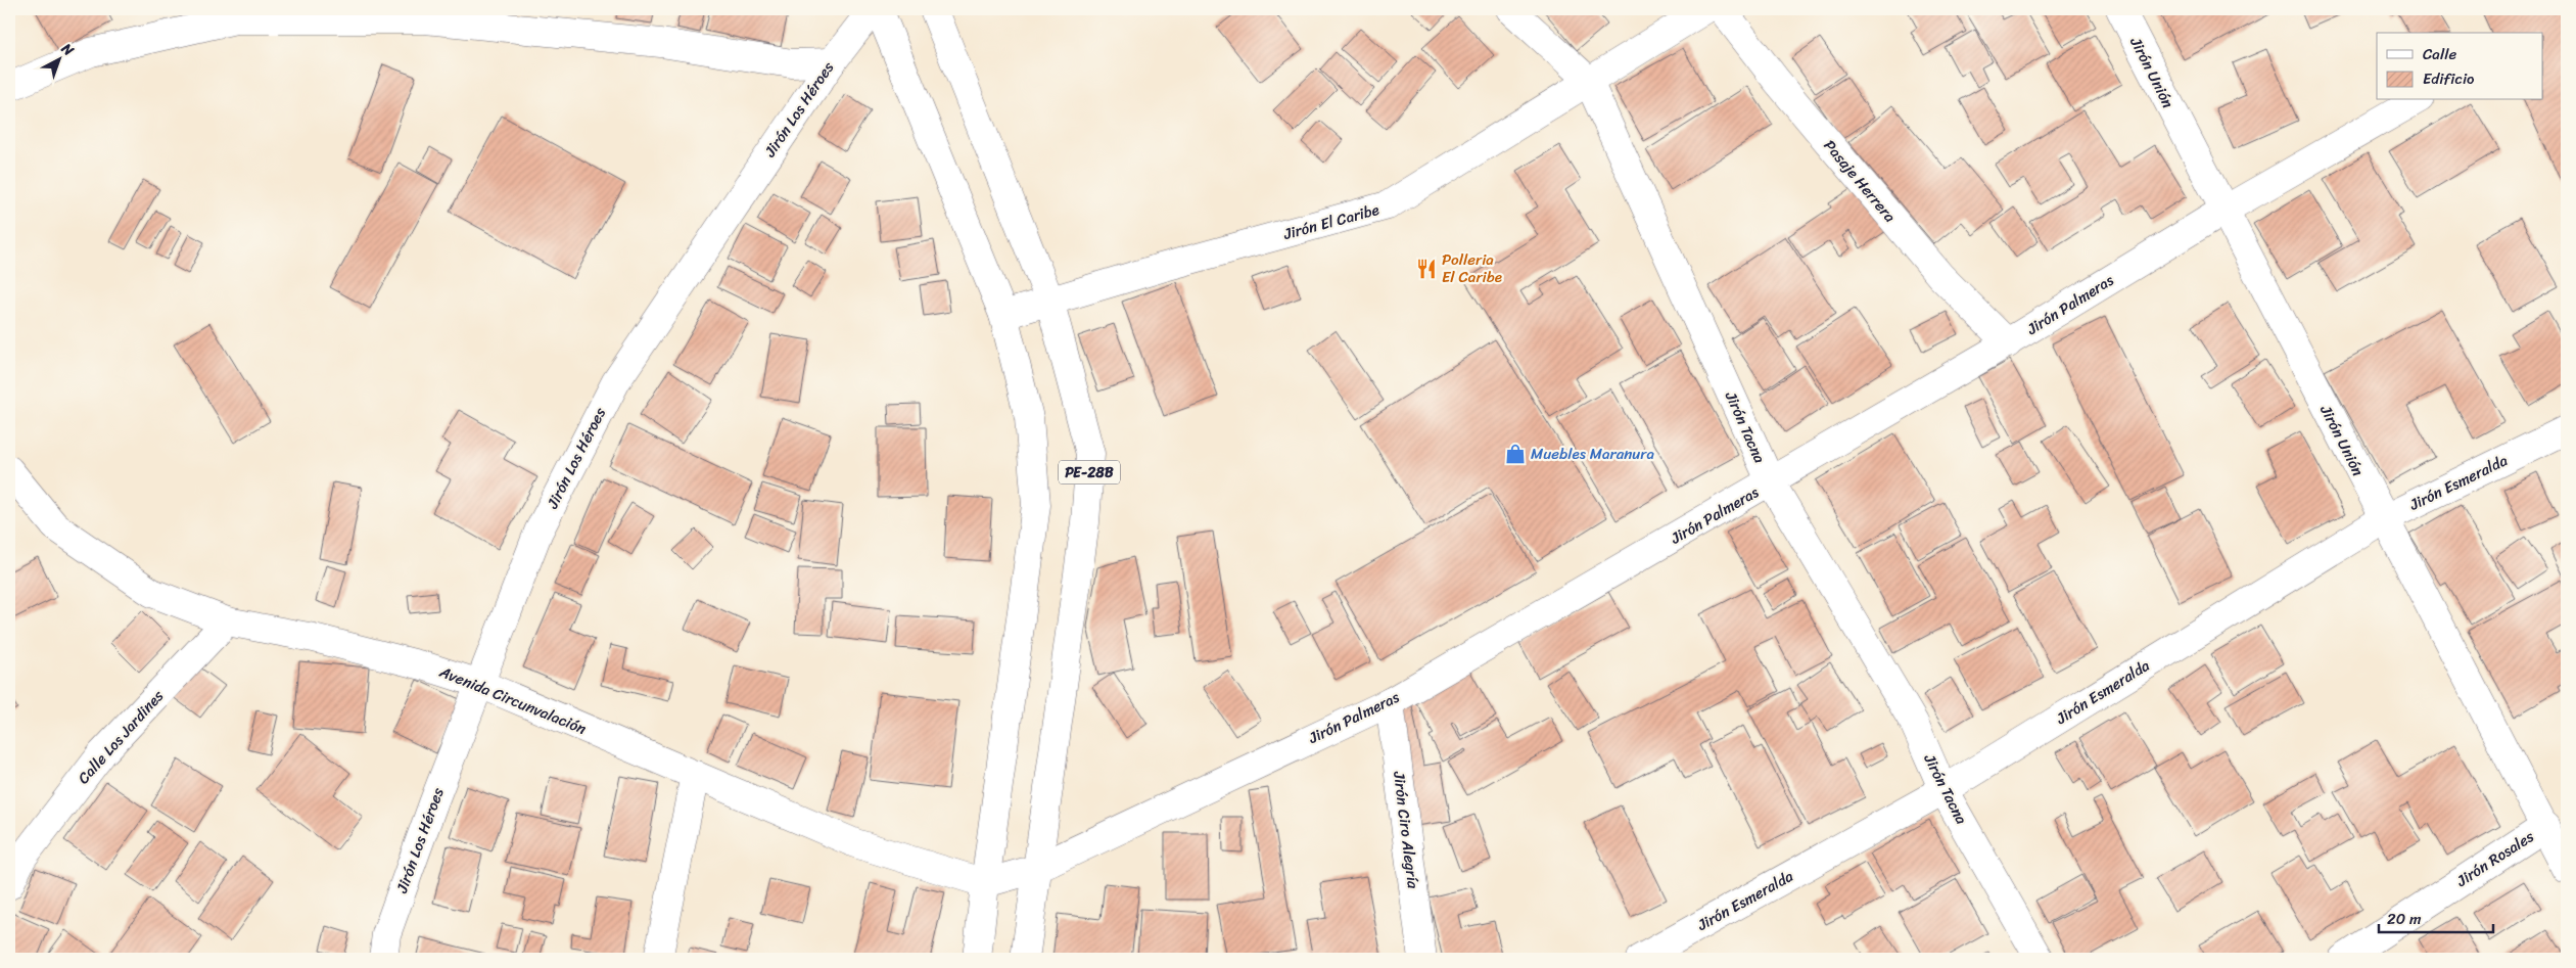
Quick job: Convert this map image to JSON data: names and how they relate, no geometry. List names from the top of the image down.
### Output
{
  "streets": {
    "main road": [
      "Jirón Unión",
      "Jirón Los Héroes",
      "Pasaje Herrera",
      "Jirón El Caribe",
      "Jirón Palmeras",
      "Jirón Tacna",
      "PE-28B",
      "Jirón Esmeralda",
      "Avenida Circunvalación",
      "Calle Los Jardines",
      "Jirón Ciro Alegría",
      "Jirón Rosales"
    ]
  },
  "crossings": [
    ["Jirón Unión", "Jirón Palmeras"],
    ["Jirón Unión", "Jirón Esmeralda"],
    ["Jirón Unión", "Jirón Rosales"],
    ["Jirón Los Héroes", "Avenida Circunvalación"],
    ["Pasaje Herrera", "Jirón Palmeras"],
    ["Jirón El Caribe", "Jirón Tacna"],
    ["Jirón El Caribe", "PE-28B"],
    ["Jirón Palmeras", "Jirón Tacna"],
    ["Jirón Palmeras", "PE-28B"],
    ["Jirón Palmeras", "Avenida Circunvalación"],
    ["Jirón Palmeras", "Jirón Ciro Alegría"],
    ["Jirón Tacna", "Jirón Esmeralda"],
    ["Avenida Circunvalación", "Calle Los Jardines"]
  ],
  "places": {
    "restaurant": ["Polleria El Caribe"],
    "shop": ["Muebles Maranura"]
  },
  "legend": ["Calle", "Edificio"],
  "scale_bar": "20 m",
  "north": "top right"
}
